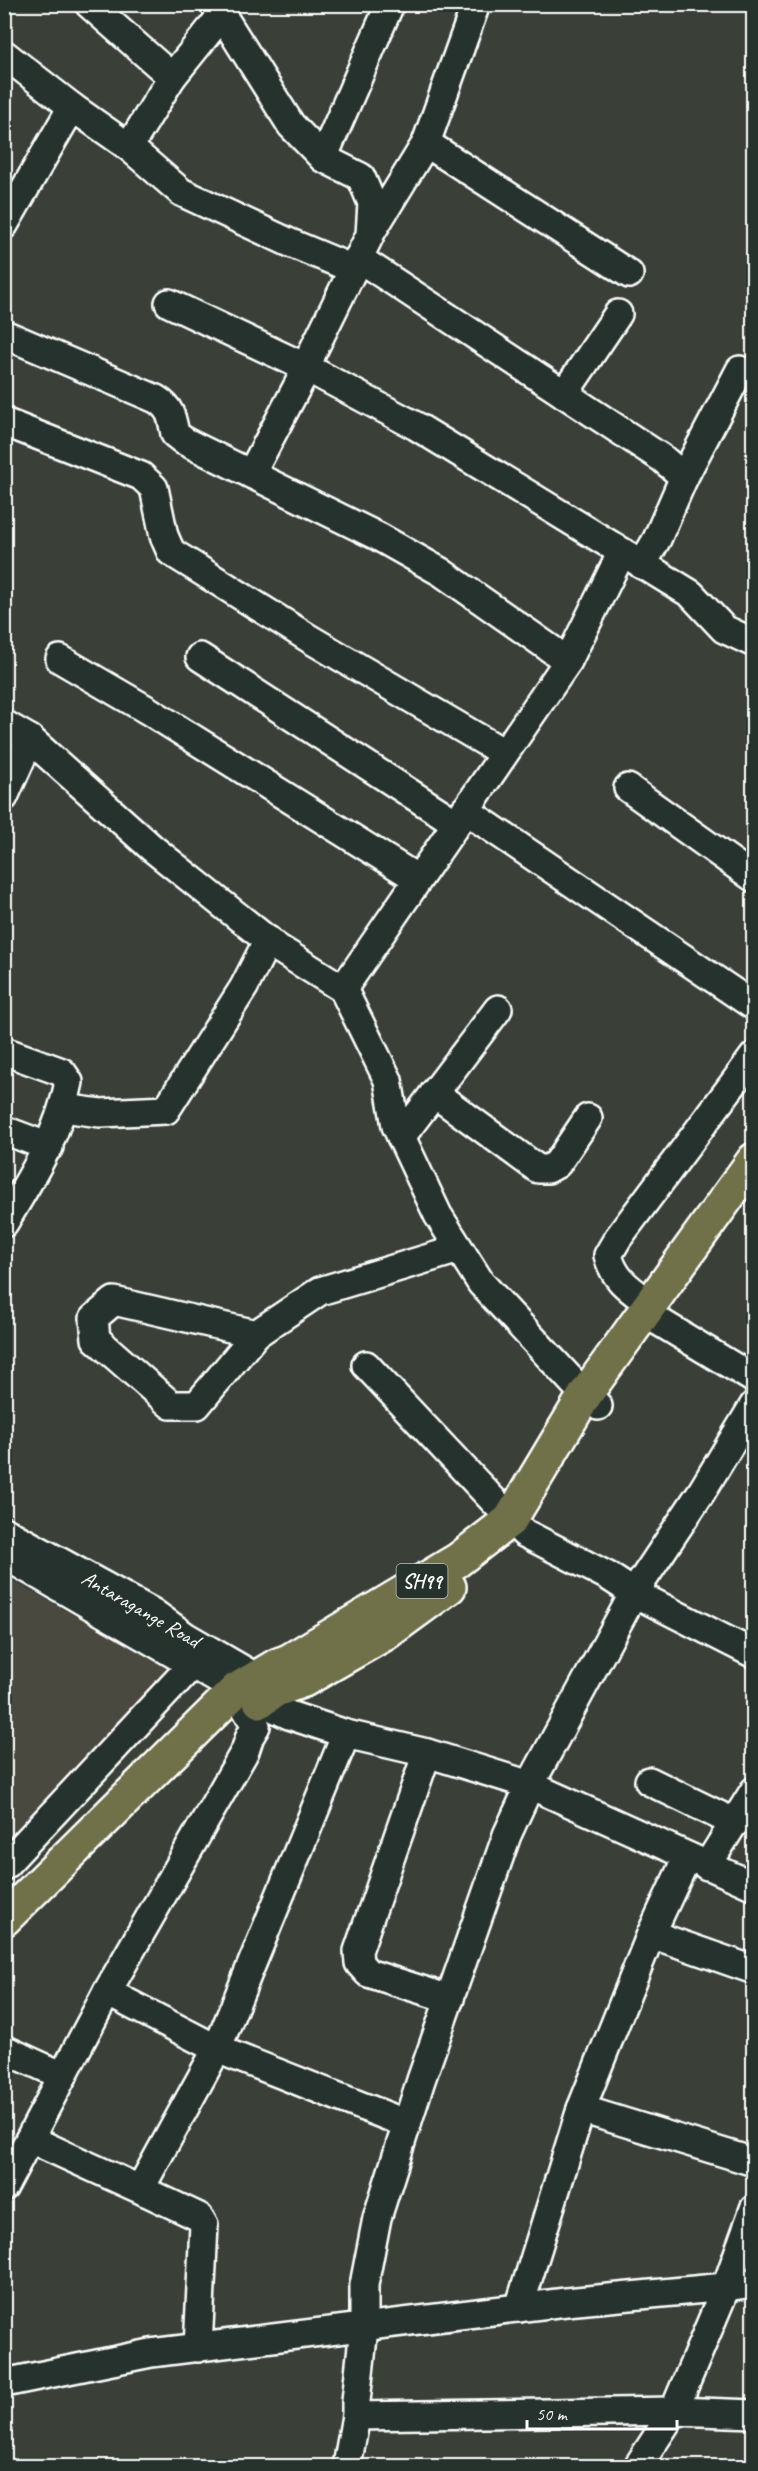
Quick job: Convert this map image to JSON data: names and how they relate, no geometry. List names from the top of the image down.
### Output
{
  "streets": {
    "main road": ["SH99"],
    "street": ["Antaragange Road"]
  },
  "crossings": [
    ["SH99", "Antaragange Road"]
  ],
  "scale_bar": "50 m"
}
